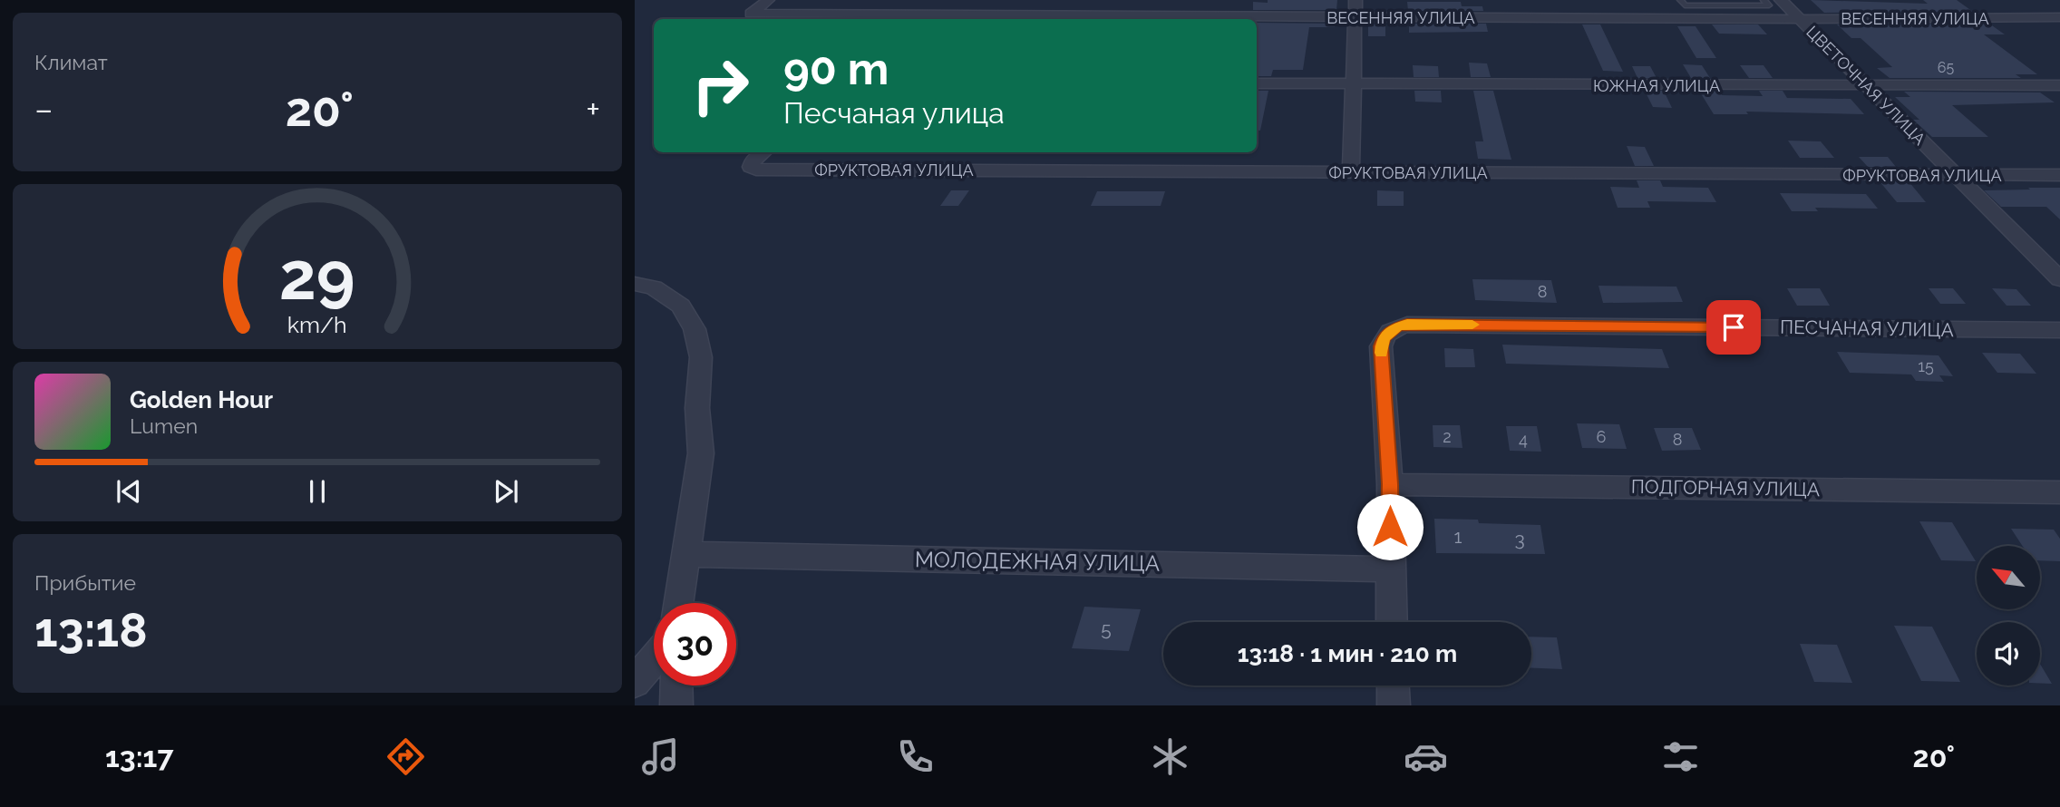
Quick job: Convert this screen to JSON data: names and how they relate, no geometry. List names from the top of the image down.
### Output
{
  "streets": {
    "street": [
      "ВЕСЕННЯЯ УЛИЦА",
      "ЮЖНАЯ УЛИЦА",
      "ЦВЕТОЧНАЯ УЛИЦА",
      "ФРУКТОВАЯ УЛИЦА",
      "ПЕСЧАНАЯ УЛИЦА",
      "ПОДГОРНАЯ УЛИЦА",
      "МОЛОДЕЖНАЯ УЛИЦА"
    ]
  },
  "crossings": [
    ["ВЕСЕННЯЯ УЛИЦА", "ЦВЕТОЧНАЯ УЛИЦА"],
    ["ЮЖНАЯ УЛИЦА", "ЦВЕТОЧНАЯ УЛИЦА"],
    ["ЦВЕТОЧНАЯ УЛИЦА", "ФРУКТОВАЯ УЛИЦА"],
    ["ПЕСЧАНАЯ УЛИЦА", "ПОДГОРНАЯ УЛИЦА"]
  ],
  "house_numbers": [
    "65",
    "8",
    "15",
    "2",
    "6",
    "4",
    "8",
    "1",
    "3",
    "5"
  ],
  "north": "top left",
  "page": {
    "tile": [
      "Климат",
      ["Прибытие", "13:18"]
    ],
    "turn": ["90 m", "Песчаная улица"],
    "heat": ["−", "20°", "+"],
    "song": ["Golden Hour", "Lumen"],
    "limit": "30",
    "trip": "13:18 · 1 мин · 210 m",
    "tabs": ["13:17", "20°"],
    "gauge": ["29", "km/h"]
  }
}
